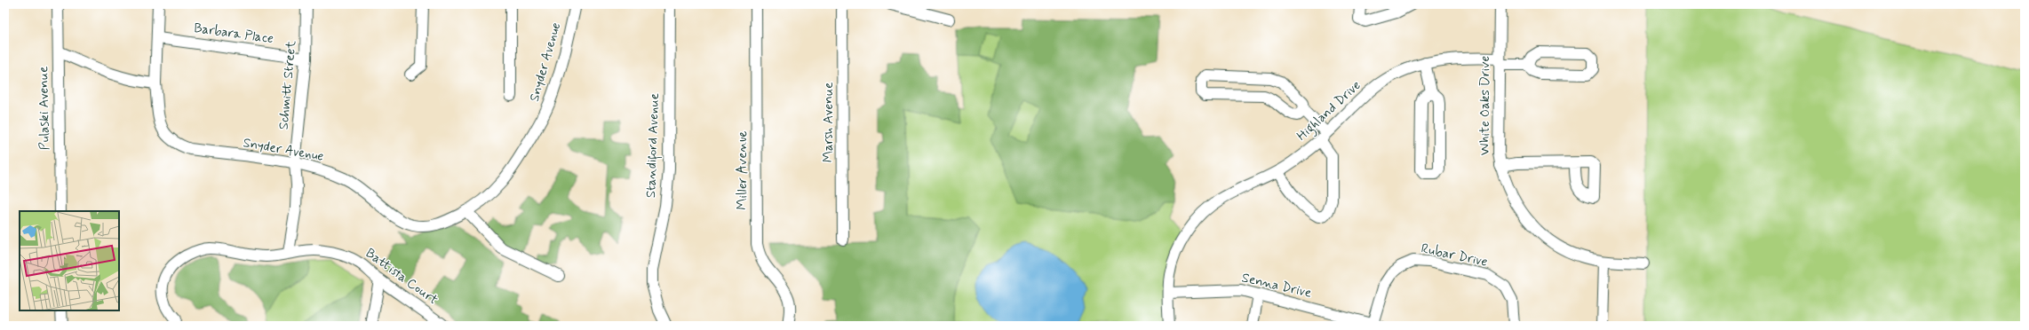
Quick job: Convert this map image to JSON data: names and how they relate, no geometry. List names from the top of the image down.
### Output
{
  "streets": {
    "street": [
      "Barbara Place",
      "Snyder Avenue",
      "Schmitt Street",
      "White Oaks Drive",
      "Pulaski Avenue",
      "Highland Drive",
      "Marsh Avenue",
      "Standiford Avenue",
      "Miller Avenue",
      "Rubar Drive",
      "Battista Court",
      "Senna Drive"
    ]
  },
  "crossings": [
    ["Barbara Place", "Snyder Avenue"],
    ["Barbara Place", "Schmitt Street"],
    ["Snyder Avenue", "Schmitt Street"],
    ["Schmitt Street", "Battista Court"],
    ["White Oaks Drive", "Highland Drive"],
    ["Highland Drive", "Senna Drive"],
    ["Rubar Drive", "Senna Drive"]
  ]
}
